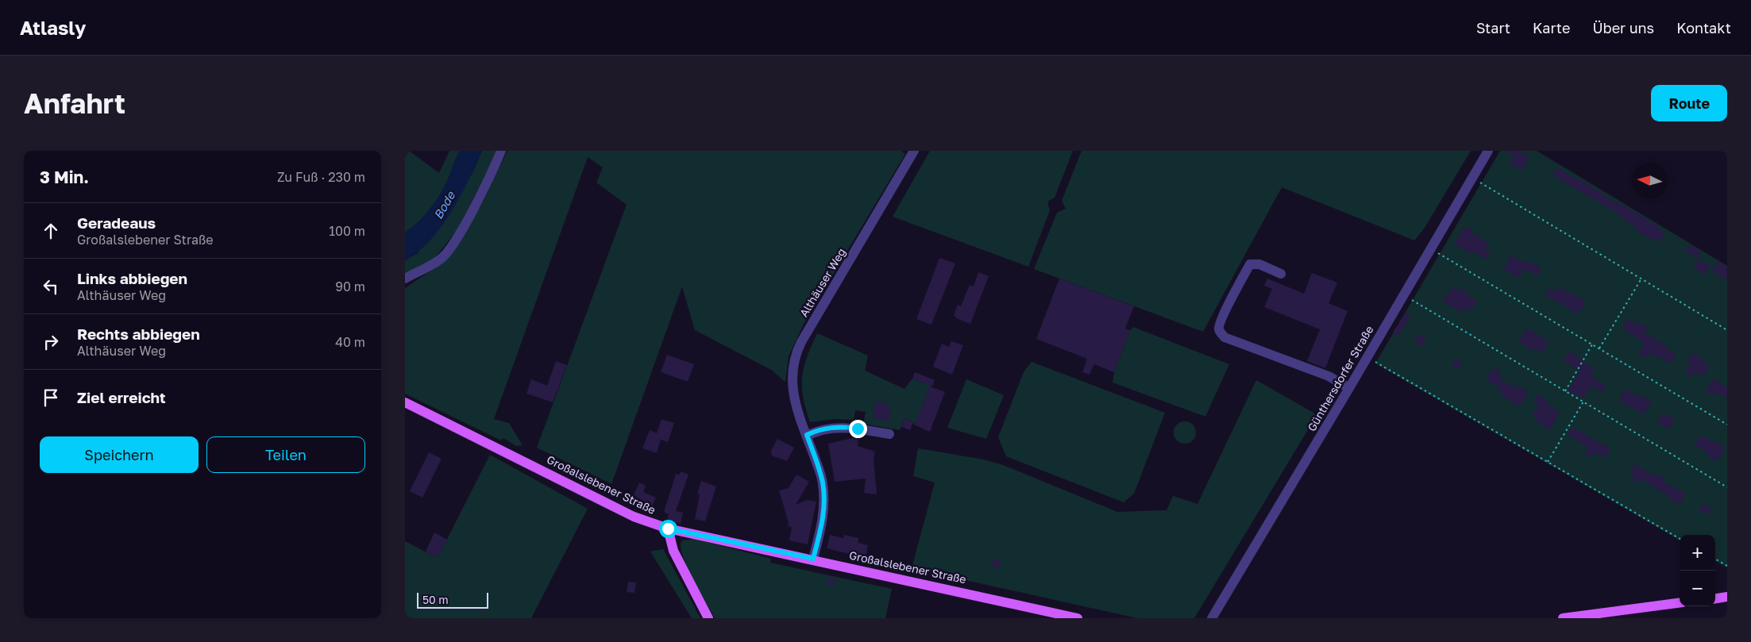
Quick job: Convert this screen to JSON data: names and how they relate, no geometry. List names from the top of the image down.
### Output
{
  "streets": {
    "main road": ["Großalslebener Straße"],
    "street": ["Althäuser Weg", "Günthersdorfer Straße"]
  },
  "crossings": [
    ["Althäuser Weg", "Großalslebener Straße"]
  ],
  "water": ["Bode"],
  "scale_bar": "50 m",
  "north": "left",
  "page": {
    "header": "Atlasly",
    "nav": [
      "Start",
      "Karte",
      "Über uns",
      "Kontakt"
    ],
    "buttons": [
      "Route",
      ["Speichern", "Teilen"]
    ],
    "title": "Anfahrt",
    "heading": ["3 Min.", "Zu Fuß · 230 m"],
    "list": [
      ["Geradeaus", "Großalslebener Straße", "100 m"],
      ["Links abbiegen", "Althäuser Weg", "90 m"],
      ["Rechts abbiegen", "Althäuser Weg", "40 m"],
      "Ziel erreicht"
    ],
    "map_buttons": ["+", "−"],
    "scale": "50 m"
  }
}
